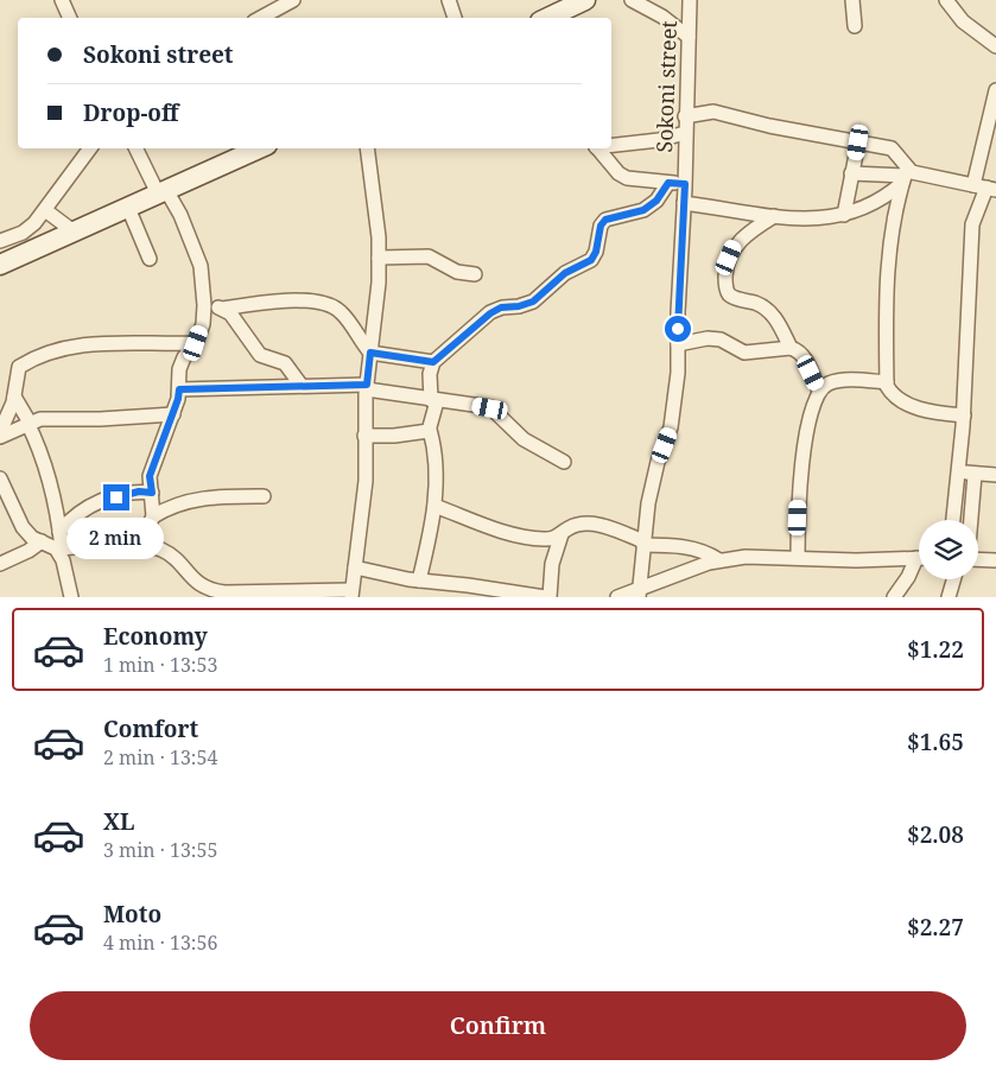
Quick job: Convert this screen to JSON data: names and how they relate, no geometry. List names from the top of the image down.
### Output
{
  "streets": {
    "street": ["Sokoni street"]
  },
  "page": {
    "banner": ["Sokoni street", "Drop-off"],
    "bubble": "2 min",
    "list": [
      {
        "name": "Economy",
        "note": "1 min · 13:53",
        "value": "$1.22"
      },
      {
        "name": "Comfort",
        "note": "2 min · 13:54",
        "value": "$1.65"
      },
      {
        "name": "XL",
        "note": "3 min · 13:55",
        "value": "$2.08"
      },
      {
        "name": "Moto",
        "note": "4 min · 13:56",
        "value": "$2.27"
      }
    ],
    "buttons": "Confirm"
  }
}
